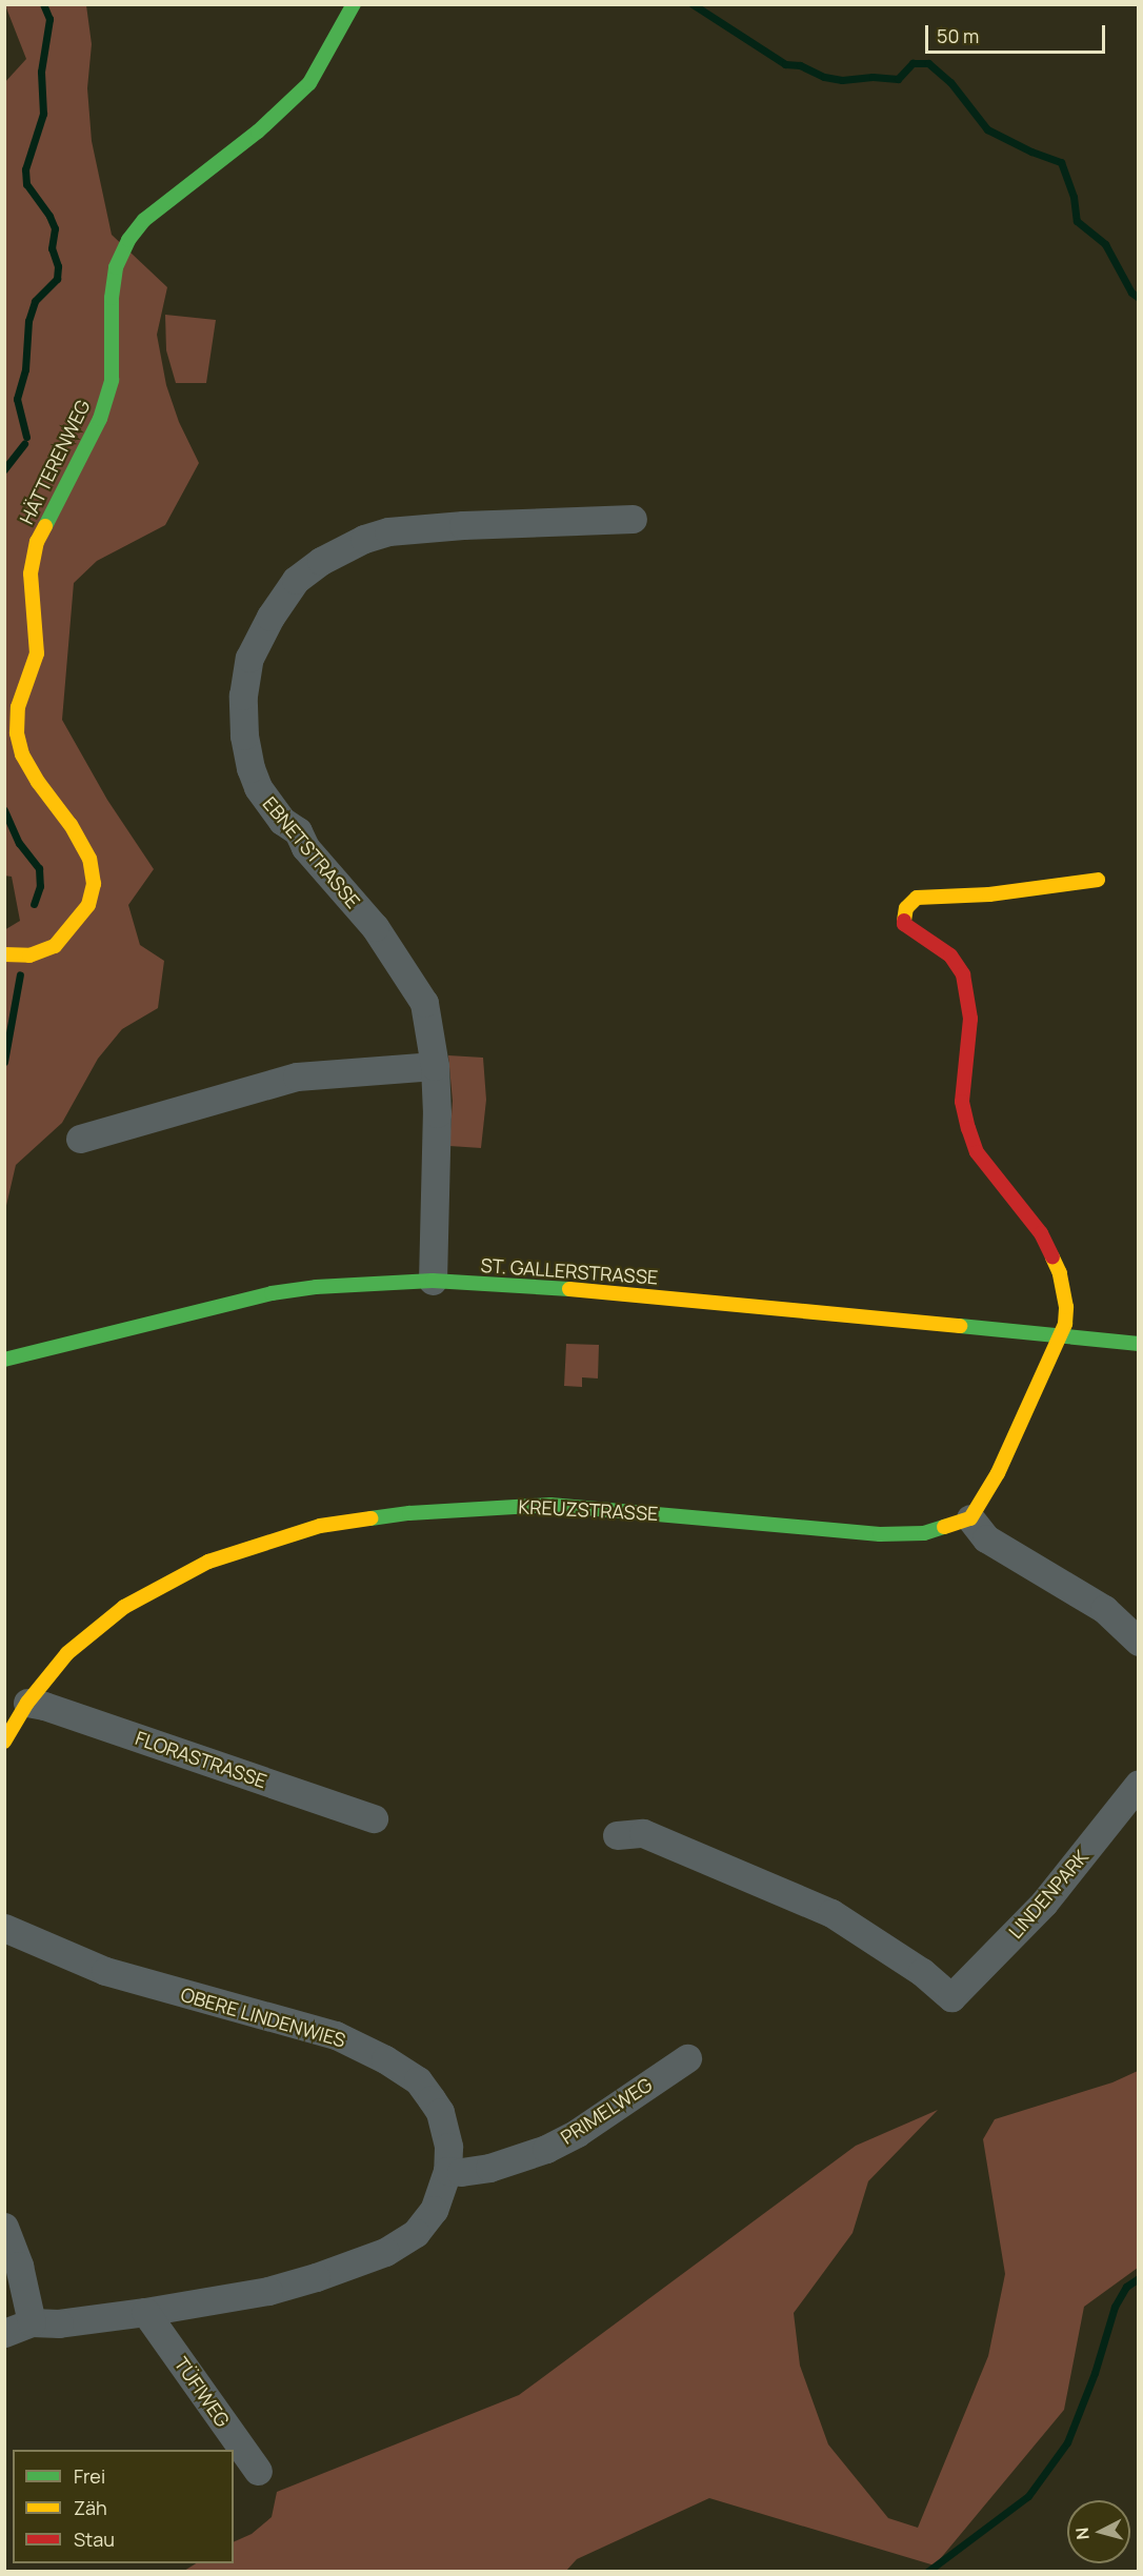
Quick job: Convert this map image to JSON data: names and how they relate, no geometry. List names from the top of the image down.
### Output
{
  "streets": {
    "street": [
      "HÄTTERENWEG",
      "EBNETSTRASSE",
      "ST. GALLERSTRASSE",
      "KREUZSTRASSE",
      "FLORASTRASSE",
      "LINDENPARK",
      "OBERE LINDENWIES",
      "PRIMELWEG",
      "TÜFIWEG"
    ]
  },
  "crossings": [
    ["EBNETSTRASSE", "ST. GALLERSTRASSE"],
    ["KREUZSTRASSE", "FLORASTRASSE"],
    ["OBERE LINDENWIES", "PRIMELWEG"],
    ["OBERE LINDENWIES", "TÜFIWEG"]
  ],
  "legend": ["Frei", "Zäh", "Stau"],
  "scale_bar": "50 m",
  "north": "left"
}
